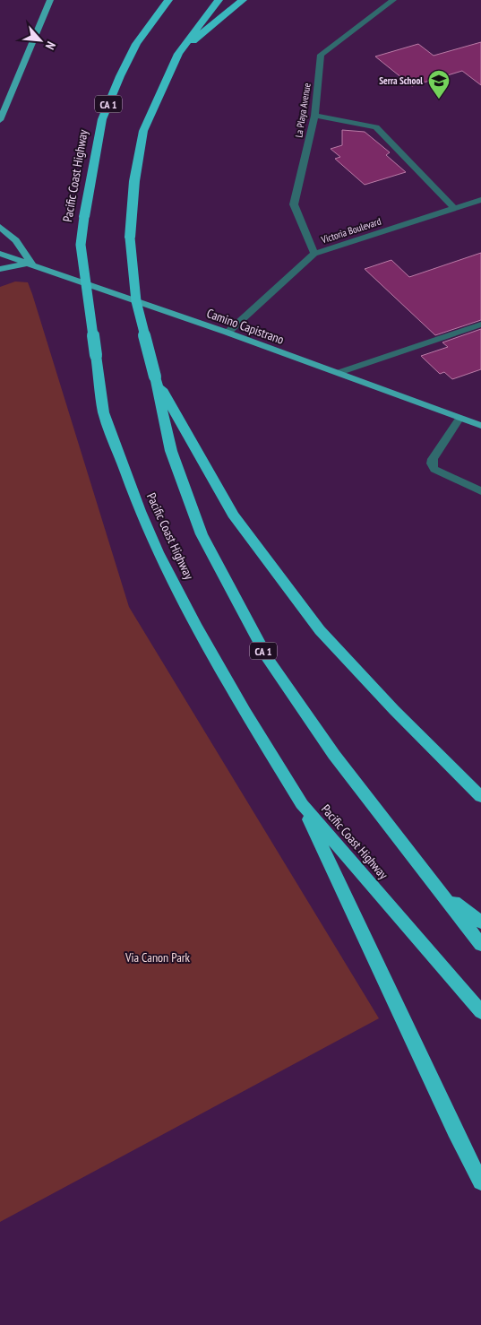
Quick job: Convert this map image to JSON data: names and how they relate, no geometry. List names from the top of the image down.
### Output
{
  "streets": {
    "highway": ["CA 1", "Pacific Coast Highway"],
    "main road": ["Camino Capistrano"],
    "street": ["La Playa Avenue", "Victoria Boulevard"]
  },
  "crossings": [
    ["La Playa Avenue", "Victoria Boulevard"],
    ["Victoria Boulevard", "Camino Capistrano"]
  ],
  "parks": ["Via Canon Park"],
  "places": {
    "school or university": ["Serra School"]
  },
  "north": "bottom right"
}
